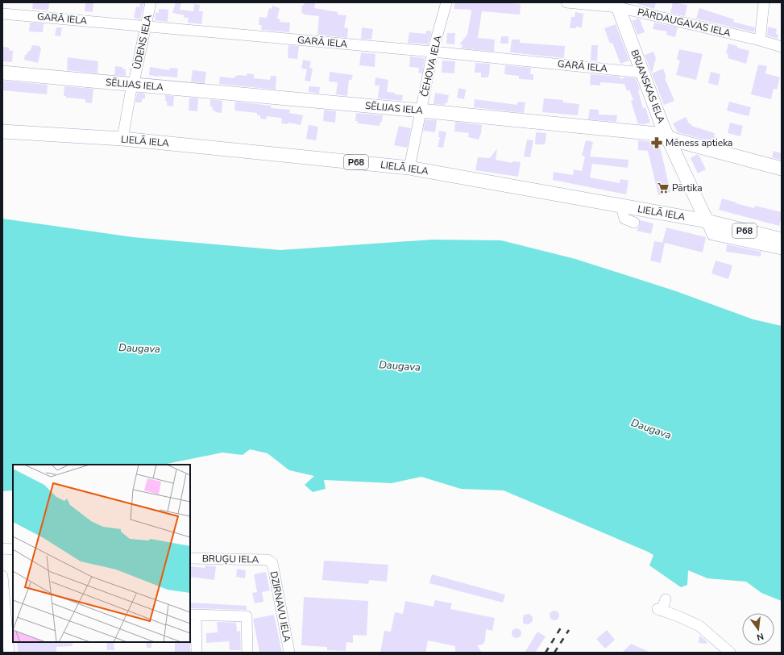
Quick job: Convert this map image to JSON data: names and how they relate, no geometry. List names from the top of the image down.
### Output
{
  "streets": {
    "main road": [
      "SĒLIJAS IELA",
      "BRJANSKAS IELA",
      "LIELĀ IELA",
      "P68"
    ],
    "street": [
      "GARĀ IELA",
      "PĀRDAUGAVAS IELA",
      "ŪDENS IELA",
      "ČEHOVA IELA",
      "BRUĢU IELA",
      "DZIRNAVU IELA"
    ]
  },
  "crossings": [
    ["GARĀ IELA", "ŪDENS IELA"],
    ["GARĀ IELA", "ČEHOVA IELA"],
    ["GARĀ IELA", "BRJANSKAS IELA"],
    ["PĀRDAUGAVAS IELA", "BRJANSKAS IELA"],
    ["ŪDENS IELA", "SĒLIJAS IELA"],
    ["ŪDENS IELA", "LIELĀ IELA"],
    ["ČEHOVA IELA", "SĒLIJAS IELA"],
    ["ČEHOVA IELA", "LIELĀ IELA"],
    ["SĒLIJAS IELA", "BRJANSKAS IELA"],
    ["BRJANSKAS IELA", "LIELĀ IELA"],
    ["BRUĢU IELA", "DZIRNAVU IELA"]
  ],
  "water": ["Daugava"],
  "places": {
    "pharmacy": ["Mēness aptieka"],
    "supermarket": ["Pārtika"]
  },
  "north": "bottom"
}
